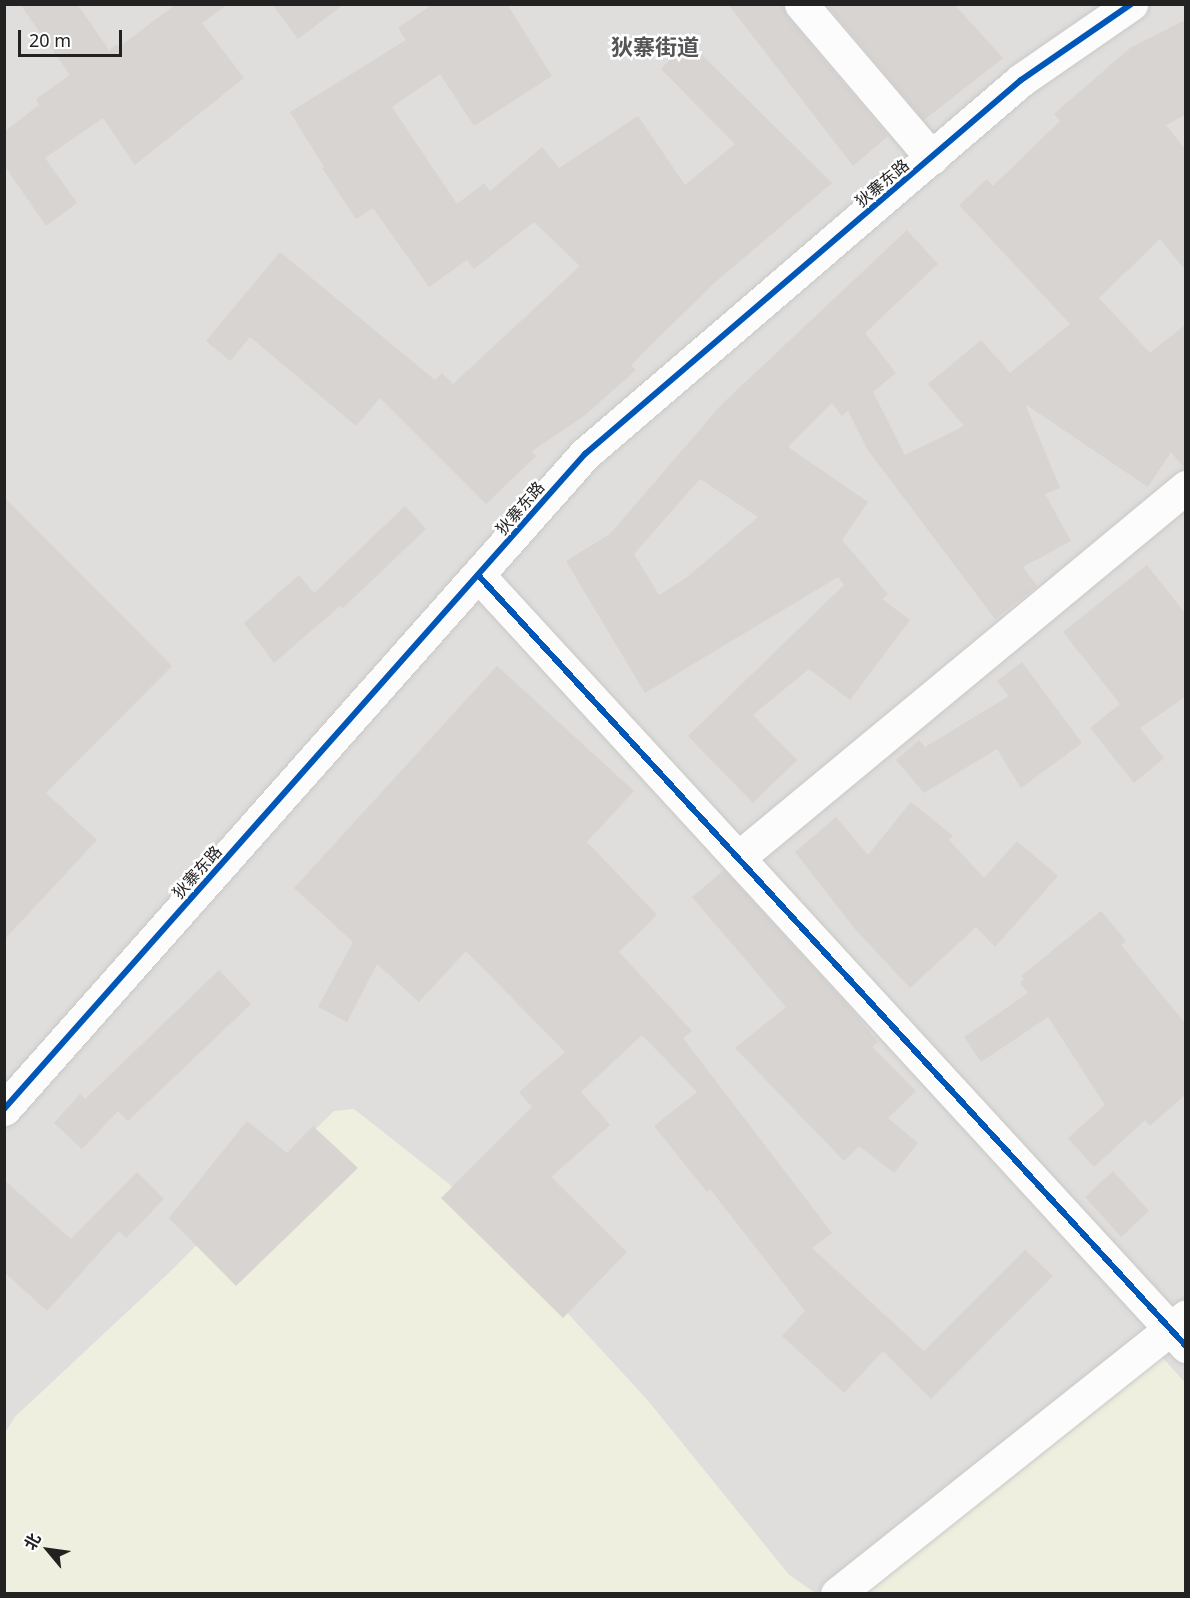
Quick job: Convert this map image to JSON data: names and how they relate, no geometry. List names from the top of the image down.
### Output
{
  "streets": {
    "street": ["狄寨东路"]
  },
  "districts": ["狄寨街道"],
  "scale_bar": "20 m",
  "north": "top left"
}
